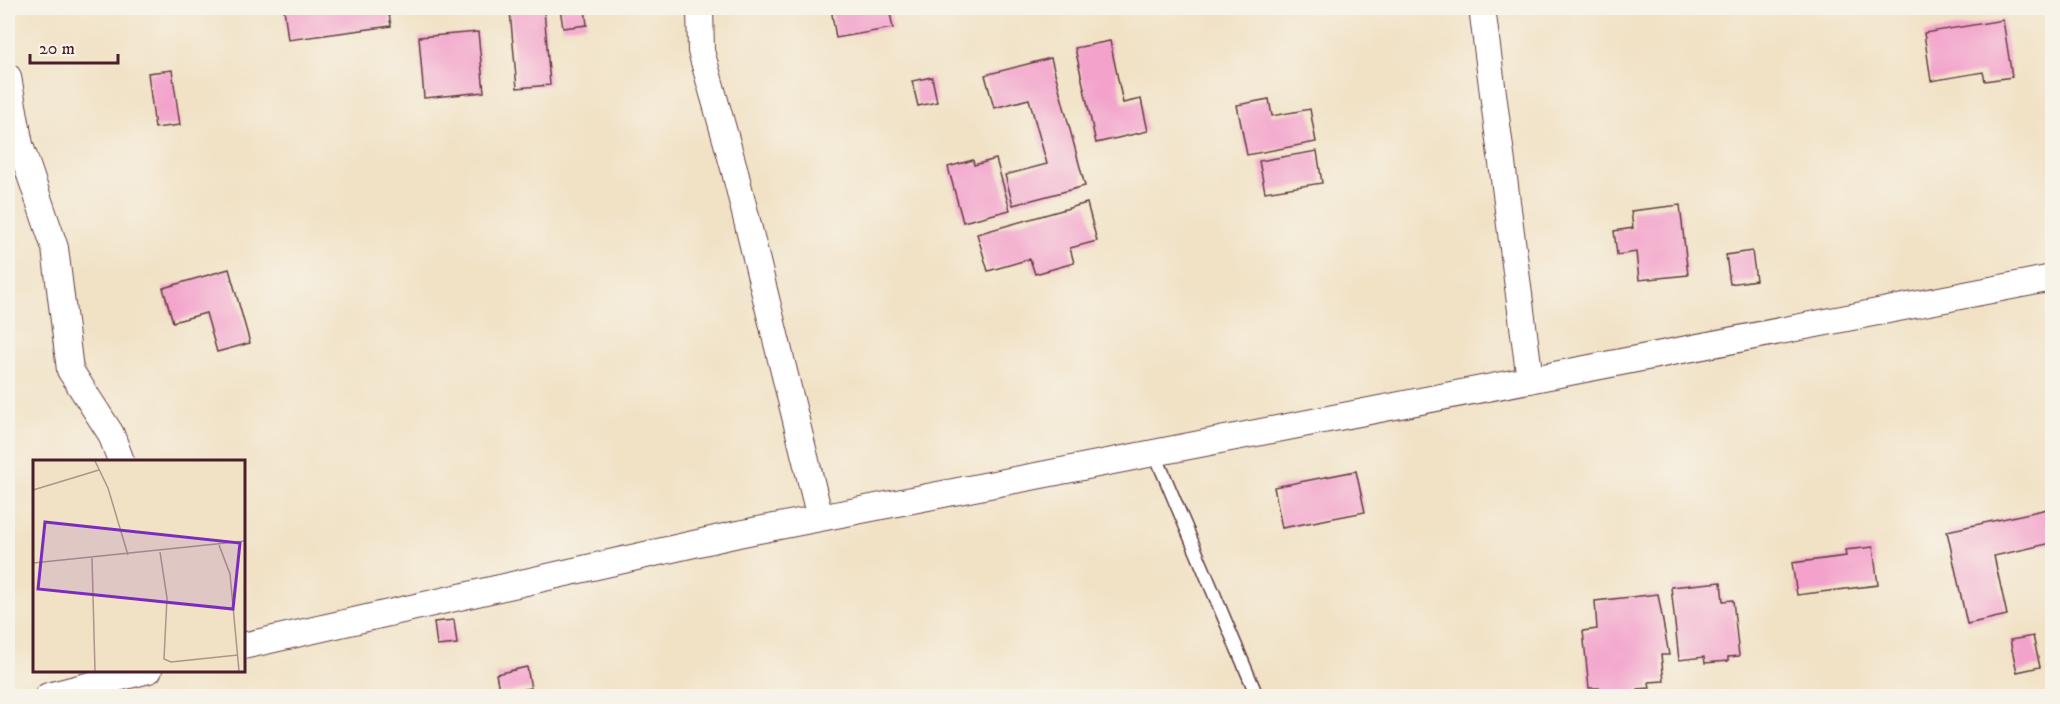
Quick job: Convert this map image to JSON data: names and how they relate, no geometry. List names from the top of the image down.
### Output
{
  "scale_bar": "20 m"
}
